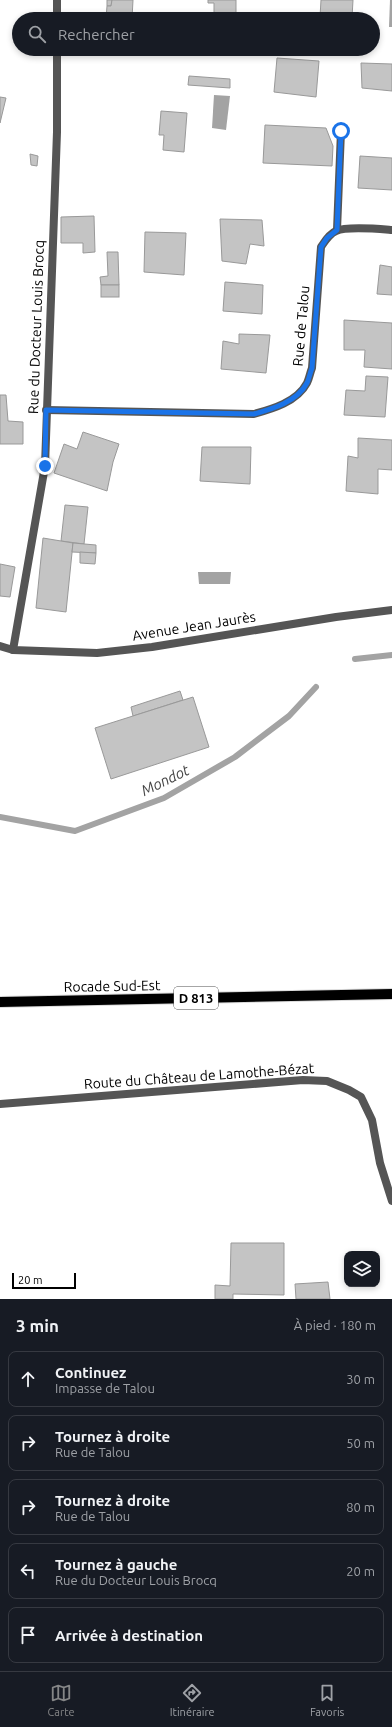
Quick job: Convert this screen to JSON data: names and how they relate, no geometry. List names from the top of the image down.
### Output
{
  "streets": {
    "main road": ["Rocade Sud-Est", "D 813"],
    "street": [
      "Rue de Talou",
      "Rue du Docteur Louis Brocq",
      "Avenue Jean Jaurès",
      "Route du Château de Lamothe-Bézat"
    ]
  },
  "crossings": [
    ["Rue de Talou", "Rue du Docteur Louis Brocq"],
    ["Rue du Docteur Louis Brocq", "Avenue Jean Jaurès"]
  ],
  "water": ["Mondot"],
  "scale_bar": "20 m",
  "page": {
    "search": "Rechercher",
    "scale": "20 m",
    "heading": ["3 min", "À pied · 180 m"],
    "list": [
      ["Continuez", "Impasse de Talou", "30 m"],
      ["Tournez à droite", "Rue de Talou", "50 m"],
      ["Tournez à droite", "Rue de Talou", "80 m"],
      ["Tournez à gauche", "Rue du Docteur Louis Brocq", "20 m"],
      "Arrivée à destination"
    ],
    "nav": ["Carte", "Itinéraire", "Favoris"]
  }
}
